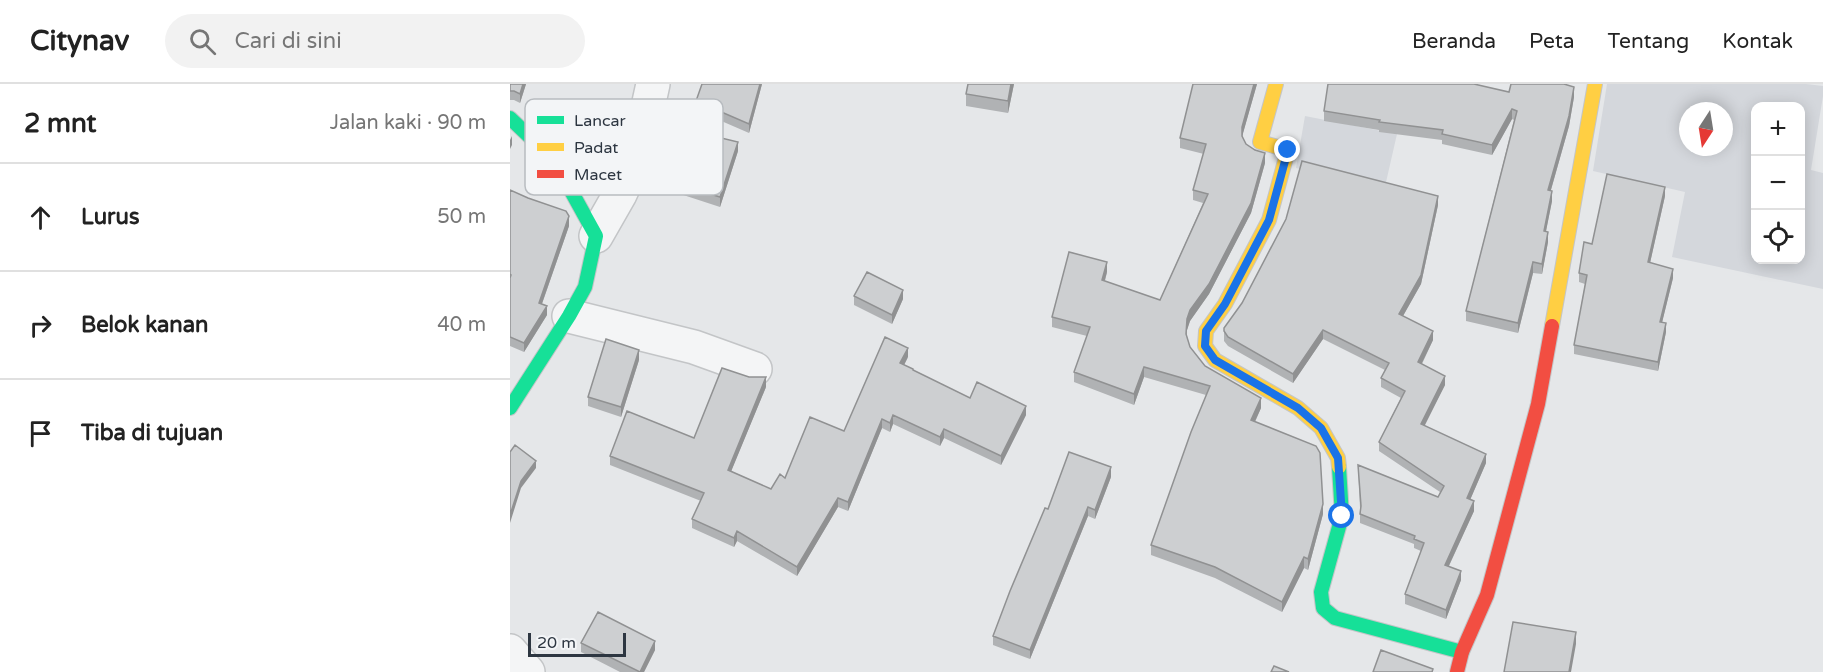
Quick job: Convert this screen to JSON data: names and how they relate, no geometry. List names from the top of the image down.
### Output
{
  "legend": ["Lancar", "Padat", "Macet"],
  "scale_bar": "20 m",
  "north": "bottom",
  "page": {
    "header": "Citynav",
    "search": "Cari di sini",
    "nav": [
      "Beranda",
      "Peta",
      "Tentang",
      "Kontak"
    ],
    "heading": ["2 mnt", "Jalan kaki · 90 m"],
    "map_buttons": ["+", "−"],
    "list": [
      ["Lurus", "50 m"],
      ["Belok kanan", "40 m"],
      "Tiba di tujuan"
    ],
    "scale": "20 m"
  }
}
